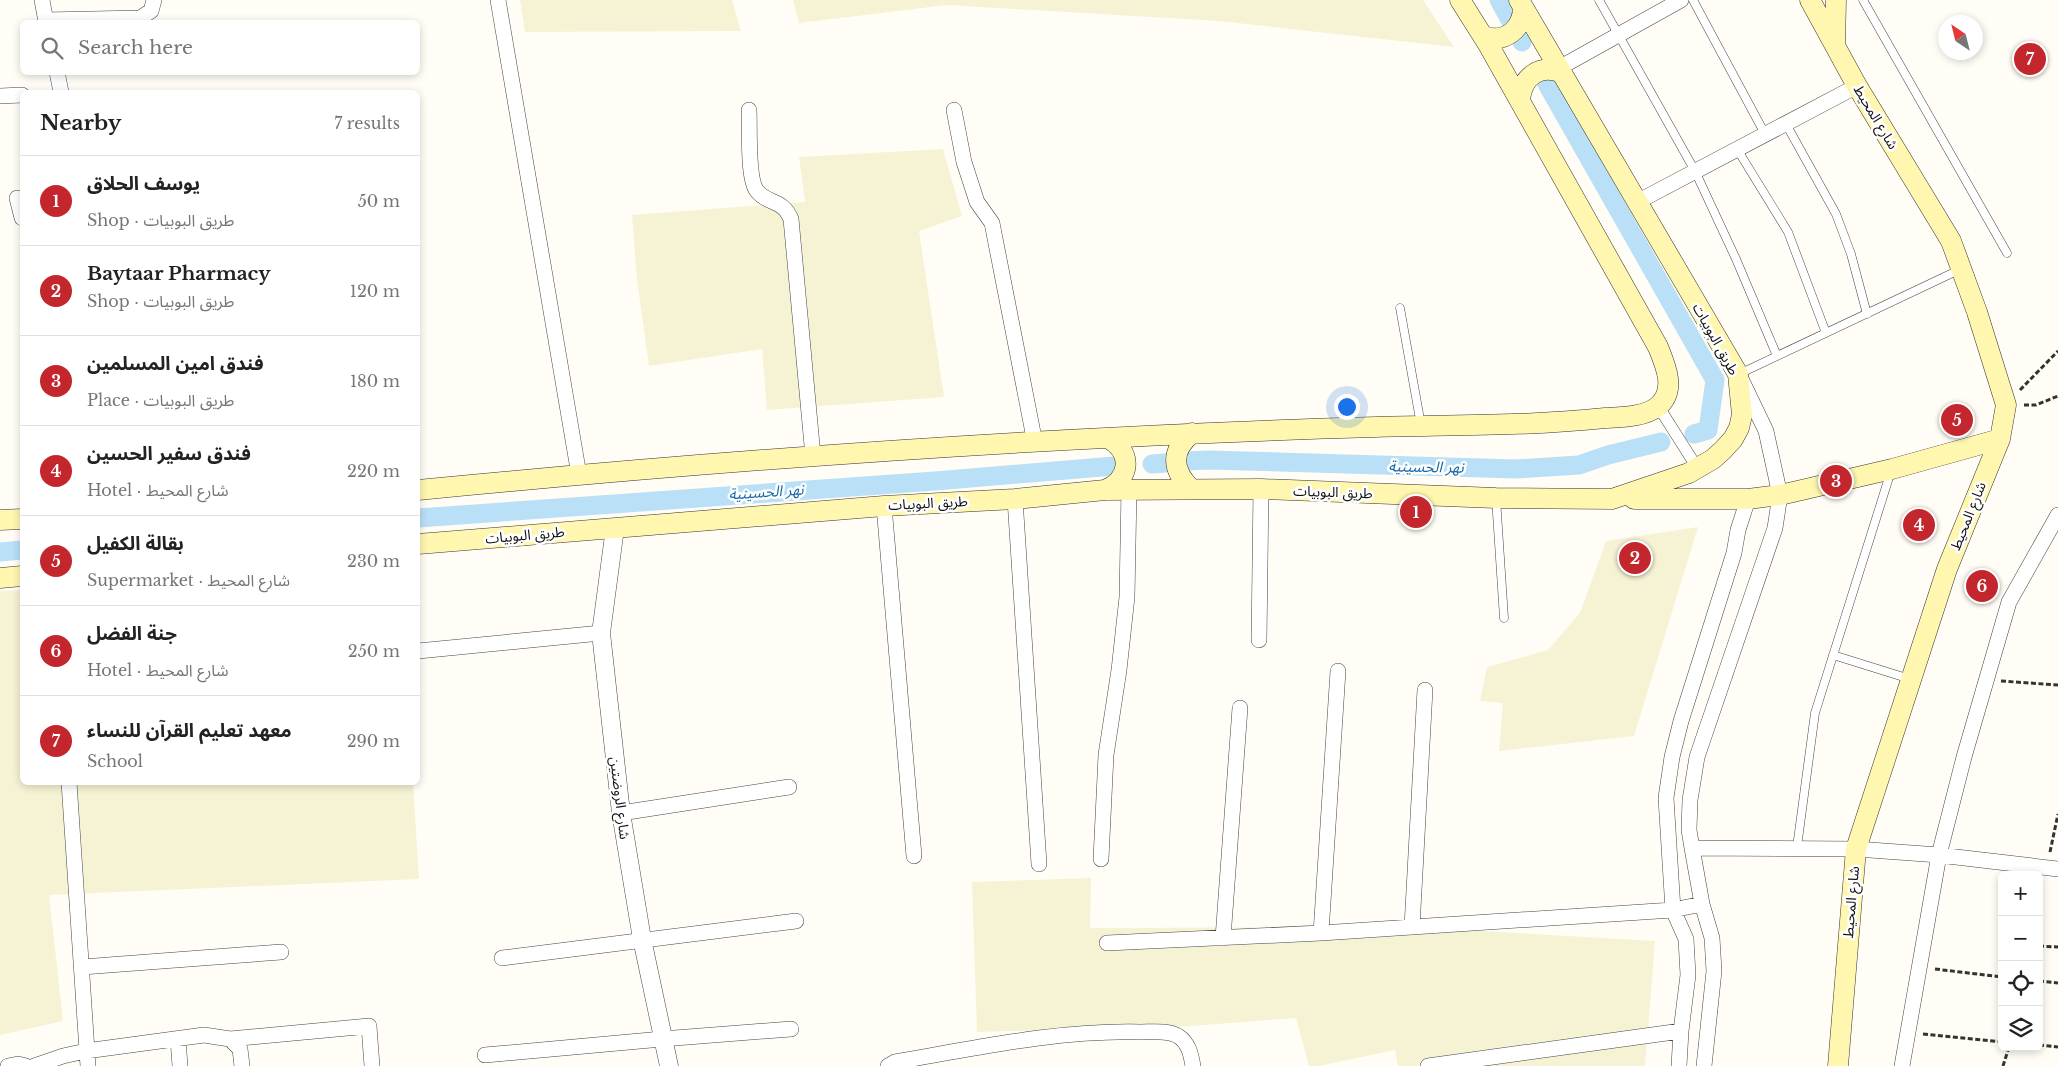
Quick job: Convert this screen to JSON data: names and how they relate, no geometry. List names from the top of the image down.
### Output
{
  "streets": {
    "main road": ["شارع المحيط", "طريق البوبيات"],
    "street": ["شارع الروضتين"]
  },
  "crossings": [
    ["طريق البوبيات", "شارع الروضتين"]
  ],
  "water": ["نهر الحسينية"],
  "north": "top left",
  "page": {
    "search": "Search here",
    "pins": [
      "7",
      "5",
      "3",
      "1",
      "4",
      "2",
      "6"
    ],
    "heading": ["Nearby", "7 results"],
    "list": [
      {
        "mark": "1",
        "name": "يوسف الحلاق",
        "note": "Shop · طريق البوبيات",
        "value": "50 m"
      },
      {
        "mark": "2",
        "name": "Baytaar Pharmacy",
        "note": "Shop · طريق البوبيات",
        "value": "120 m"
      },
      {
        "mark": "3",
        "name": "فندق امين المسلمين",
        "note": "Place · طريق البوبيات",
        "value": "180 m"
      },
      {
        "mark": "4",
        "name": "فندق سفير الحسين",
        "note": "Hotel · شارع المحيط",
        "value": "220 m"
      },
      {
        "mark": "5",
        "name": "بقالة الكفيل",
        "note": "Supermarket · شارع المحيط",
        "value": "230 m"
      },
      {
        "mark": "6",
        "name": "جنة الفضل",
        "note": "Hotel · شارع المحيط",
        "value": "250 m"
      },
      {
        "mark": "7",
        "name": "معهد تعليم القرآن للنساء",
        "note": "School",
        "value": "290 m"
      }
    ],
    "map_buttons": ["+", "−"]
  }
}
